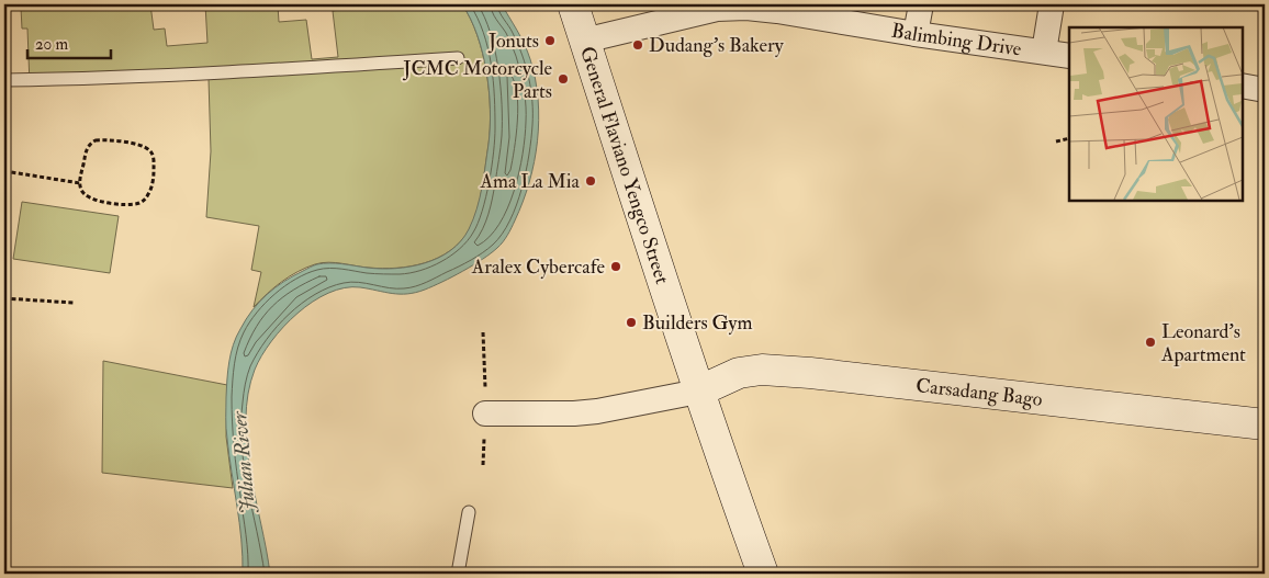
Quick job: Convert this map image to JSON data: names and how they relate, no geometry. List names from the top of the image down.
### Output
{
  "streets": {
    "main road": ["General Flaviano Yengco Street", "Carsadang Bago"],
    "street": ["Balimbing Drive"]
  },
  "crossings": [
    ["Balimbing Drive", "General Flaviano Yengco Street"],
    ["General Flaviano Yengco Street", "Carsadang Bago"]
  ],
  "water": ["Julian River"],
  "places": [
    "Jonuts",
    "Dudang's Bakery",
    "JCMC Motorcycle Parts",
    "Ama La Mia",
    "Aralex Cybercafe",
    "Builders Gym",
    "Leonard's Apartment"
  ],
  "scale_bar": "20 m"
}
